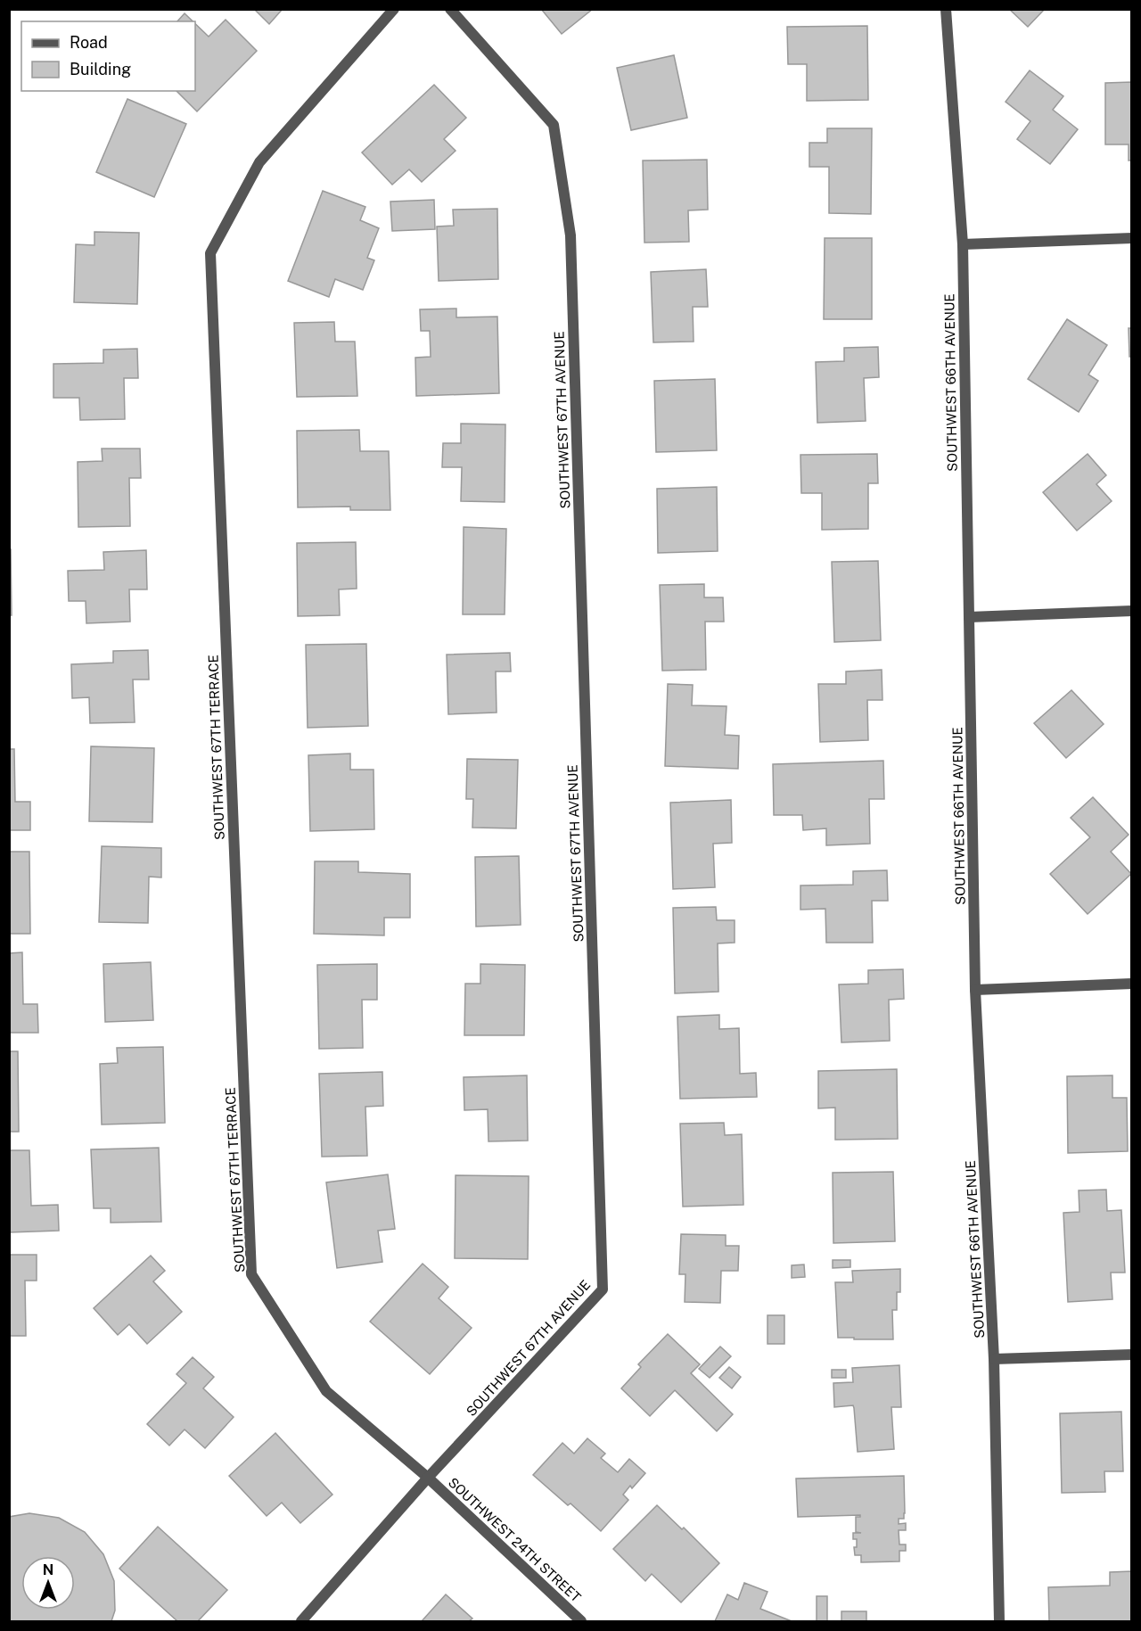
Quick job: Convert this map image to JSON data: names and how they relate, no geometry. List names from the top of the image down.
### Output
{
  "streets": {
    "street": [
      "SOUTHWEST 66TH AVENUE",
      "SOUTHWEST 67TH AVENUE",
      "SOUTHWEST 67TH TERRACE",
      "SOUTHWEST 24TH STREET"
    ]
  },
  "crossings": [
    ["SOUTHWEST 67TH AVENUE", "SOUTHWEST 67TH TERRACE"],
    ["SOUTHWEST 67TH AVENUE", "SOUTHWEST 24TH STREET"],
    ["SOUTHWEST 67TH TERRACE", "SOUTHWEST 24TH STREET"]
  ],
  "legend": ["Road", "Building"],
  "north": "top"
}
